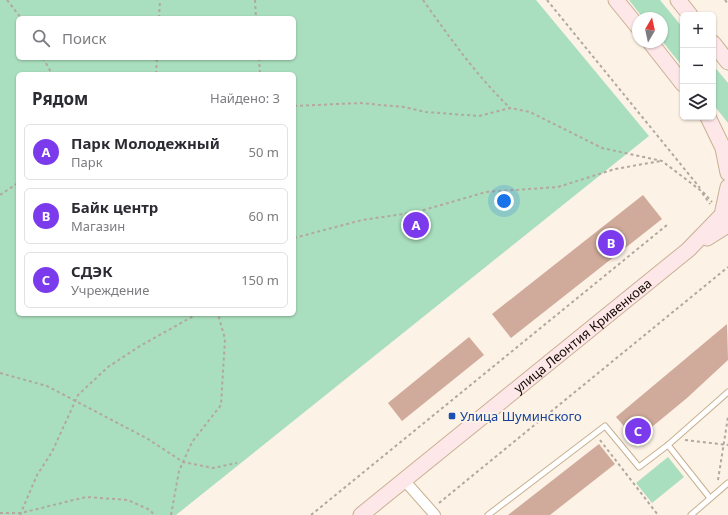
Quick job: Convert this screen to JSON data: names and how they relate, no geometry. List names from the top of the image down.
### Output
{
  "streets": {
    "street": ["улица Леонтия Кривенкова"]
  },
  "places": {
    "transit": ["Улица Шуминского"]
  },
  "north": "top",
  "page": {
    "map_buttons": ["+", "−"],
    "search": "Поиск",
    "heading": ["Рядом", "Найдено: 3"],
    "list": [
      {
        "mark": "A",
        "name": "Парк Молодежный",
        "note": "Парк",
        "value": "50 m"
      },
      {
        "mark": "B",
        "name": "Байк центр",
        "note": "Магазин",
        "value": "60 m"
      },
      {
        "mark": "C",
        "name": "СДЭК",
        "note": "Учреждение",
        "value": "150 m"
      }
    ],
    "pins": ["A", "B", "C"]
  }
}
